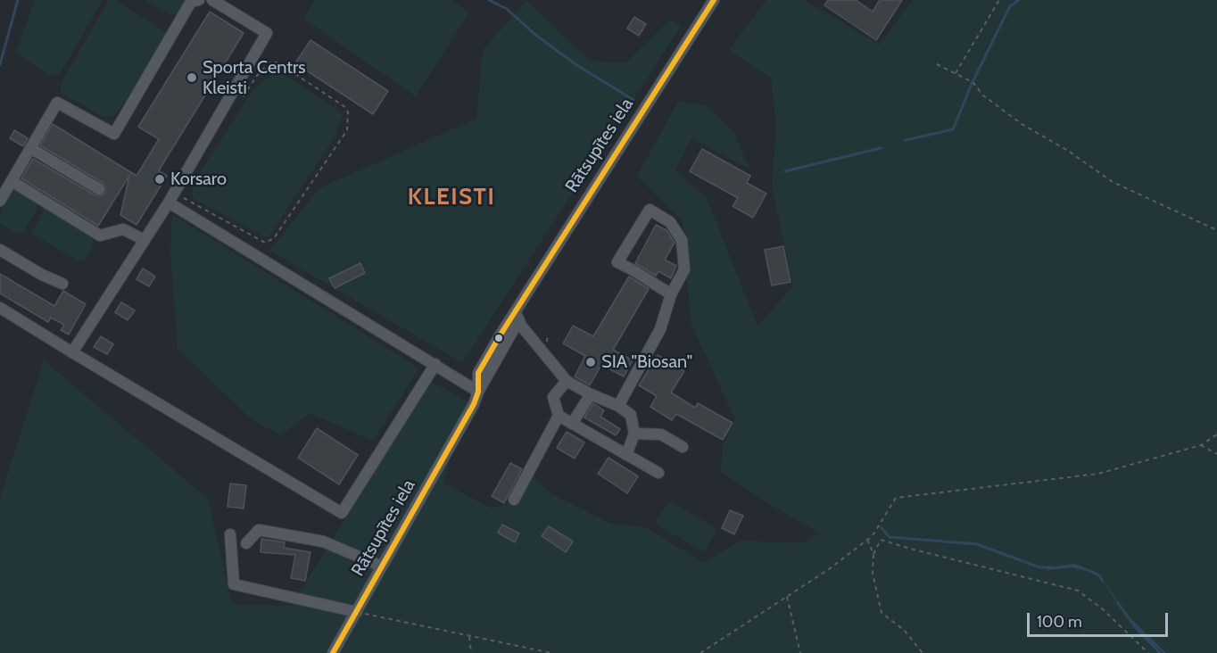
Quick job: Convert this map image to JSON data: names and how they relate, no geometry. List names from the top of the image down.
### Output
{
  "streets": {
    "street": ["Rātsupītes iela"]
  },
  "districts": ["KLEISTI"],
  "places": ["Sporta Centrs Kleisti", "Korsaro", "SIA \"Biosan\""],
  "scale_bar": "100 m"
}
